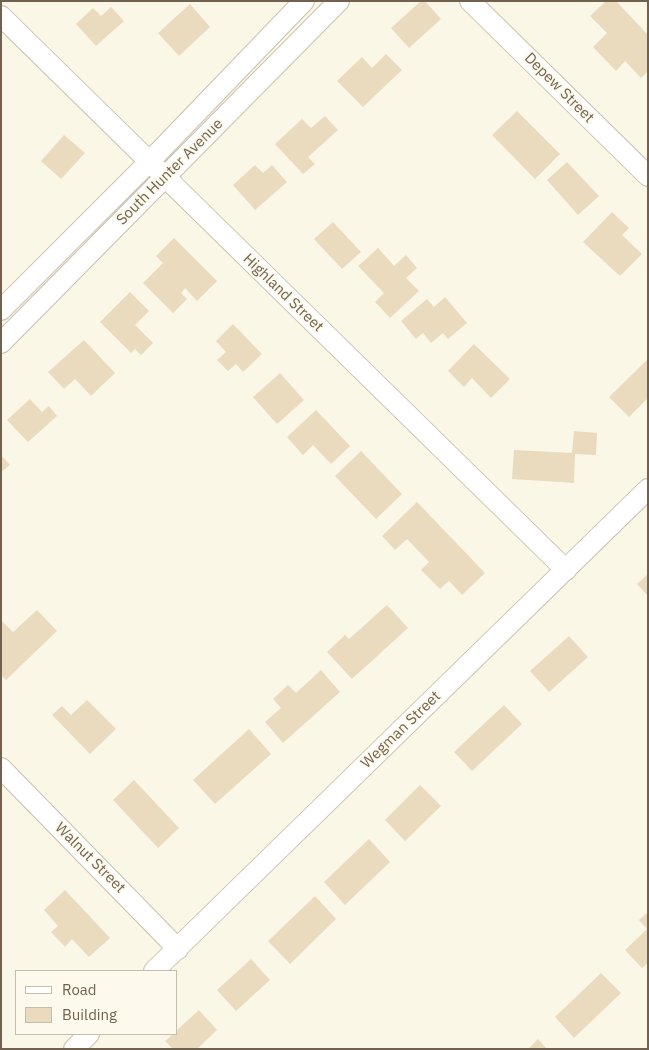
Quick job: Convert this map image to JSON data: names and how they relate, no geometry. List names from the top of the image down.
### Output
{
  "streets": {
    "street": [
      "Depew Street",
      "South Hunter Avenue",
      "Highland Street",
      "Wegman Street",
      "Walnut Street"
    ]
  },
  "crossings": [
    ["South Hunter Avenue", "Highland Street"],
    ["Highland Street", "Wegman Street"],
    ["Wegman Street", "Walnut Street"]
  ],
  "legend": ["Road", "Building"]
}
